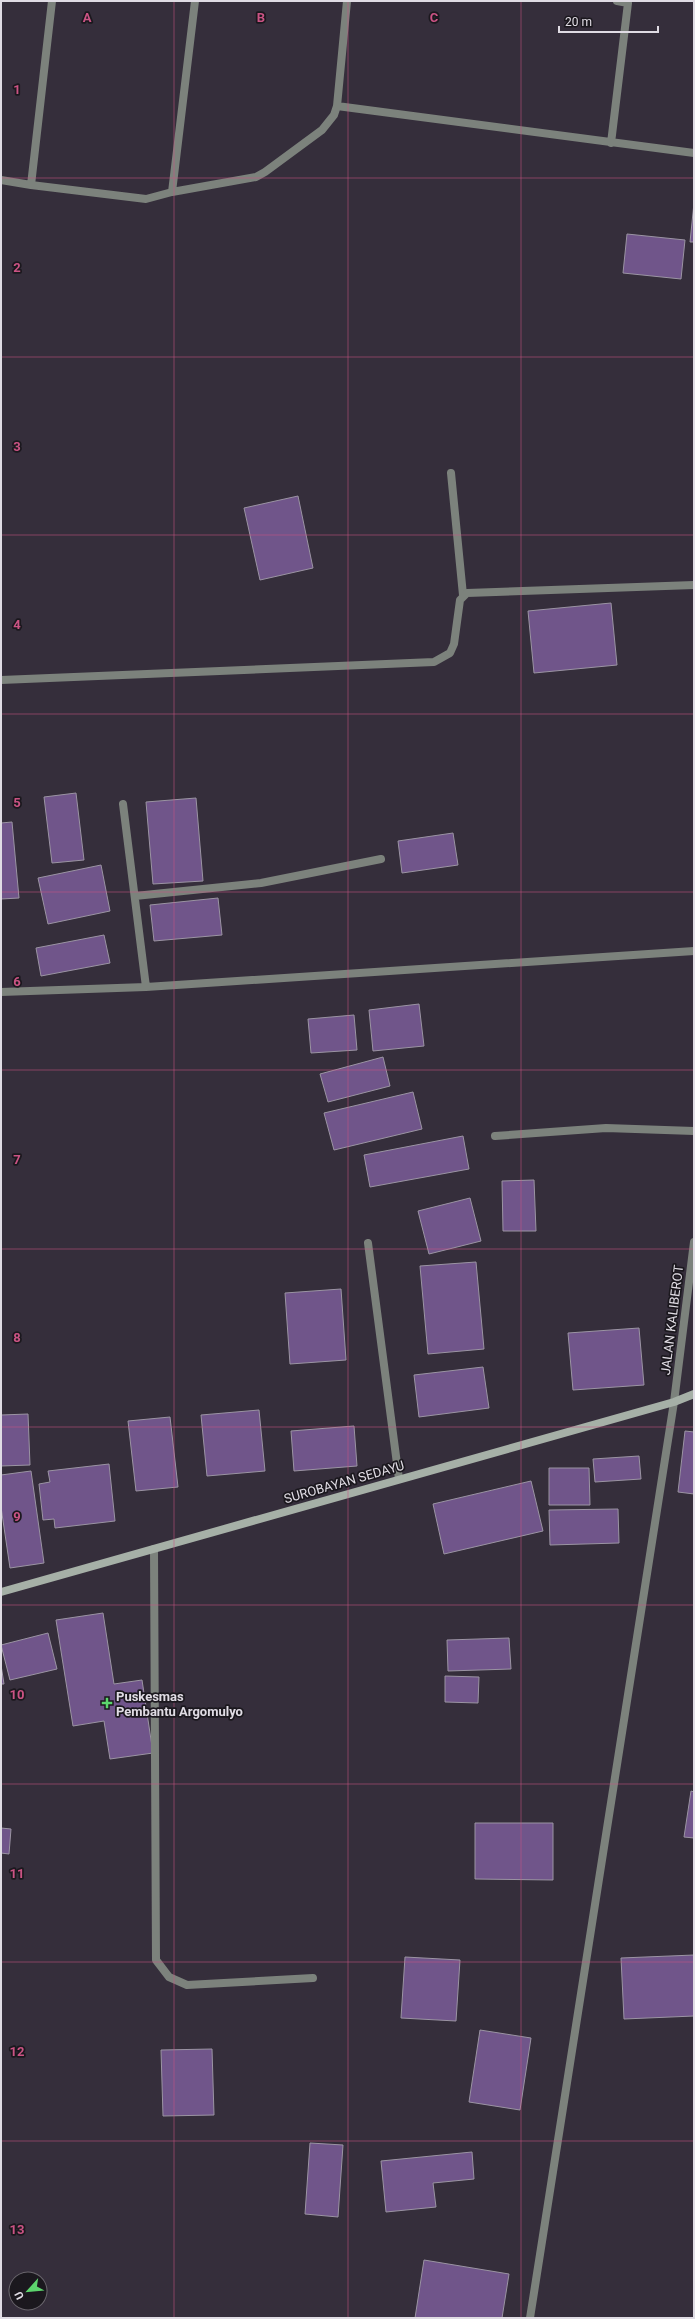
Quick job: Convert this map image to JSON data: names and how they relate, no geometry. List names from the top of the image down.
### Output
{
  "streets": {
    "main road": ["SUROBAYAN SEDAYU"],
    "street": ["JALAN KALIBEROT"]
  },
  "crossings": [
    ["JALAN KALIBEROT", "SUROBAYAN SEDAYU"]
  ],
  "places": {
    "health": ["Puskesmas Pembantu Argomulyo"]
  },
  "scale_bar": "20 m",
  "north": "bottom left",
  "grid": {
    "columns": ["A", "B", "C"],
    "rows": [
      "1",
      "2",
      "3",
      "4",
      "5",
      "6",
      "7",
      "8",
      "9",
      "10",
      "11",
      "12",
      "13"
    ]
  }
}
